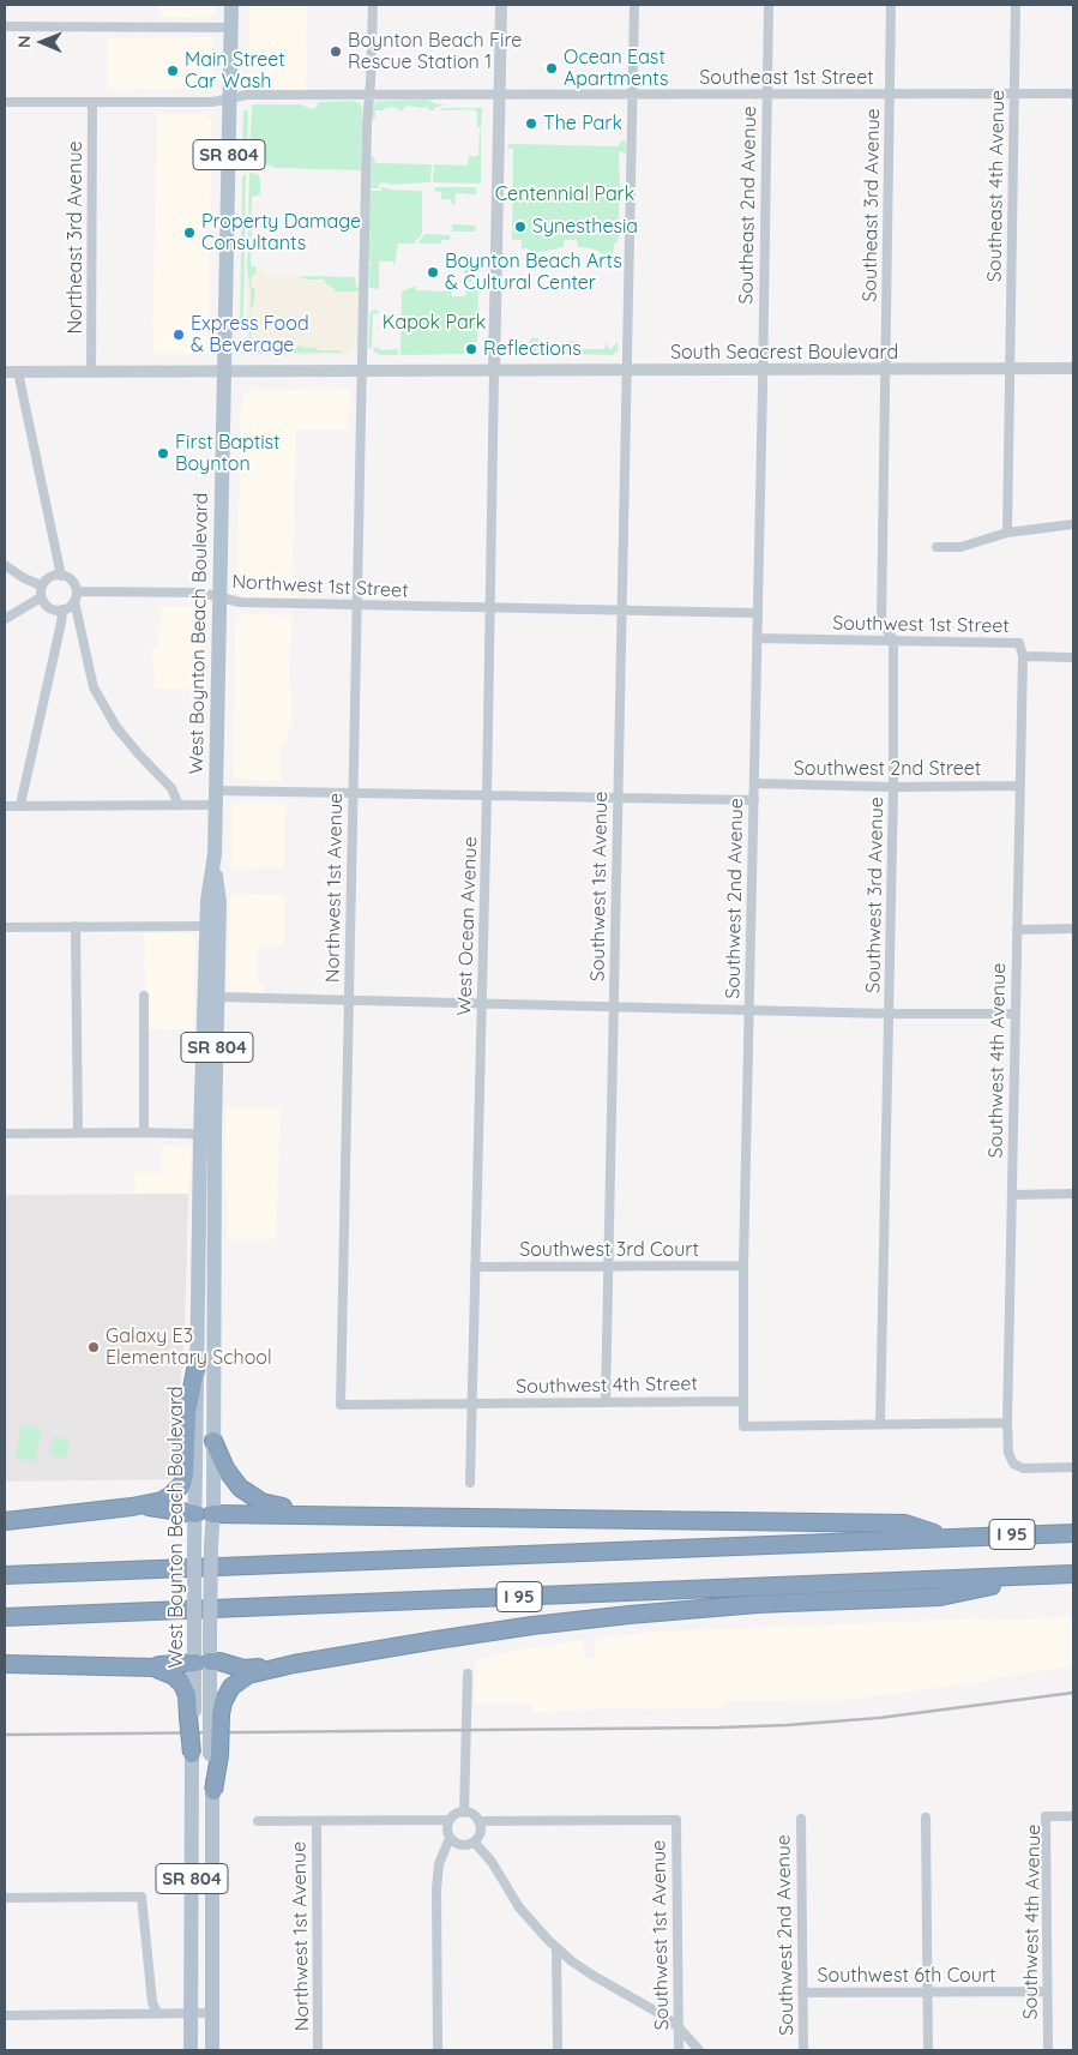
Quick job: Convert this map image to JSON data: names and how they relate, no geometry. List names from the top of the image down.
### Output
{
  "streets": {
    "highway": ["I 95"],
    "main road": ["SR 804", "West Boynton Beach Boulevard"],
    "street": [
      "Southeast 1st Street",
      "Southeast 4th Avenue",
      "Southeast 2nd Avenue",
      "Southeast 3rd Avenue",
      "Northeast 3rd Avenue",
      "South Seacrest Boulevard",
      "Northwest 1st Street",
      "Southwest 1st Street",
      "Southwest 2nd Street",
      "Southwest 1st Avenue",
      "Northwest 1st Avenue",
      "Southwest 3rd Avenue",
      "Southwest 2nd Avenue",
      "West Ocean Avenue",
      "Southwest 4th Avenue",
      "Southwest 3rd Court",
      "Southwest 4th Street",
      "Southwest 6th Court"
    ]
  },
  "crossings": [
    ["Southeast 1st Street", "SR 804"],
    ["Southeast 1st Street", "Southeast 4th Avenue"],
    ["Southeast 1st Street", "Southeast 2nd Avenue"],
    ["Southeast 1st Street", "Southeast 3rd Avenue"],
    ["Southeast 1st Street", "Northeast 3rd Avenue"],
    ["Southeast 1st Street", "Southwest 1st Avenue"],
    ["Southeast 1st Street", "Northwest 1st Avenue"],
    ["SR 804", "South Seacrest Boulevard"],
    ["SR 804", "West Boynton Beach Boulevard"],
    ["Southeast 4th Avenue", "South Seacrest Boulevard"],
    ["Southeast 2nd Avenue", "South Seacrest Boulevard"],
    ["Southeast 2nd Avenue", "Southwest 2nd Avenue"],
    ["Southeast 3rd Avenue", "South Seacrest Boulevard"],
    ["Southeast 3rd Avenue", "Southwest 3rd Avenue"],
    ["Northeast 3rd Avenue", "South Seacrest Boulevard"],
    ["South Seacrest Boulevard", "West Boynton Beach Boulevard"],
    ["South Seacrest Boulevard", "Southwest 1st Avenue"],
    ["South Seacrest Boulevard", "Northwest 1st Avenue"],
    ["South Seacrest Boulevard", "Southwest 3rd Avenue"],
    ["South Seacrest Boulevard", "Southwest 2nd Avenue"],
    ["South Seacrest Boulevard", "West Ocean Avenue"],
    ["Northwest 1st Street", "West Boynton Beach Boulevard"],
    ["Northwest 1st Street", "Northwest 1st Avenue"],
    ["Northwest 1st Street", "West Ocean Avenue"],
    ["Southwest 1st Street", "Southwest 3rd Avenue"],
    ["Southwest 1st Street", "Southwest 2nd Avenue"],
    ["Southwest 1st Street", "Southwest 4th Avenue"],
    ["Southwest 2nd Street", "Southwest 3rd Avenue"],
    ["Southwest 2nd Street", "Southwest 2nd Avenue"],
    ["Southwest 2nd Street", "Southwest 4th Avenue"],
    ["Southwest 1st Avenue", "Southwest 3rd Court"],
    ["Southwest 1st Avenue", "Southwest 4th Street"],
    ["Northwest 1st Avenue", "Southwest 4th Street"],
    ["Southwest 3rd Avenue", "Southwest 2nd Avenue"],
    ["Southwest 2nd Avenue", "Southwest 3rd Court"],
    ["Southwest 2nd Avenue", "Southwest 4th Street"],
    ["Southwest 2nd Avenue", "Southwest 6th Court"],
    ["West Ocean Avenue", "Southwest 3rd Court"],
    ["West Ocean Avenue", "Southwest 4th Street"],
    ["Southwest 4th Avenue", "Southwest 6th Court"]
  ],
  "parks": ["Centennial Park", "Kapok Park"],
  "places": [
    "Boynton Beach Fire Rescue Station 1",
    "Ocean East Apartments",
    "Main Street Car Wash",
    "The Park",
    "Synesthesia",
    "Property Damage Consultants",
    "Boynton Beach Arts & Cultural Center",
    "Express Food & Beverage",
    "Reflections",
    "First Baptist Boynton",
    "Galaxy E3 Elementary School"
  ],
  "north": "left"
}
